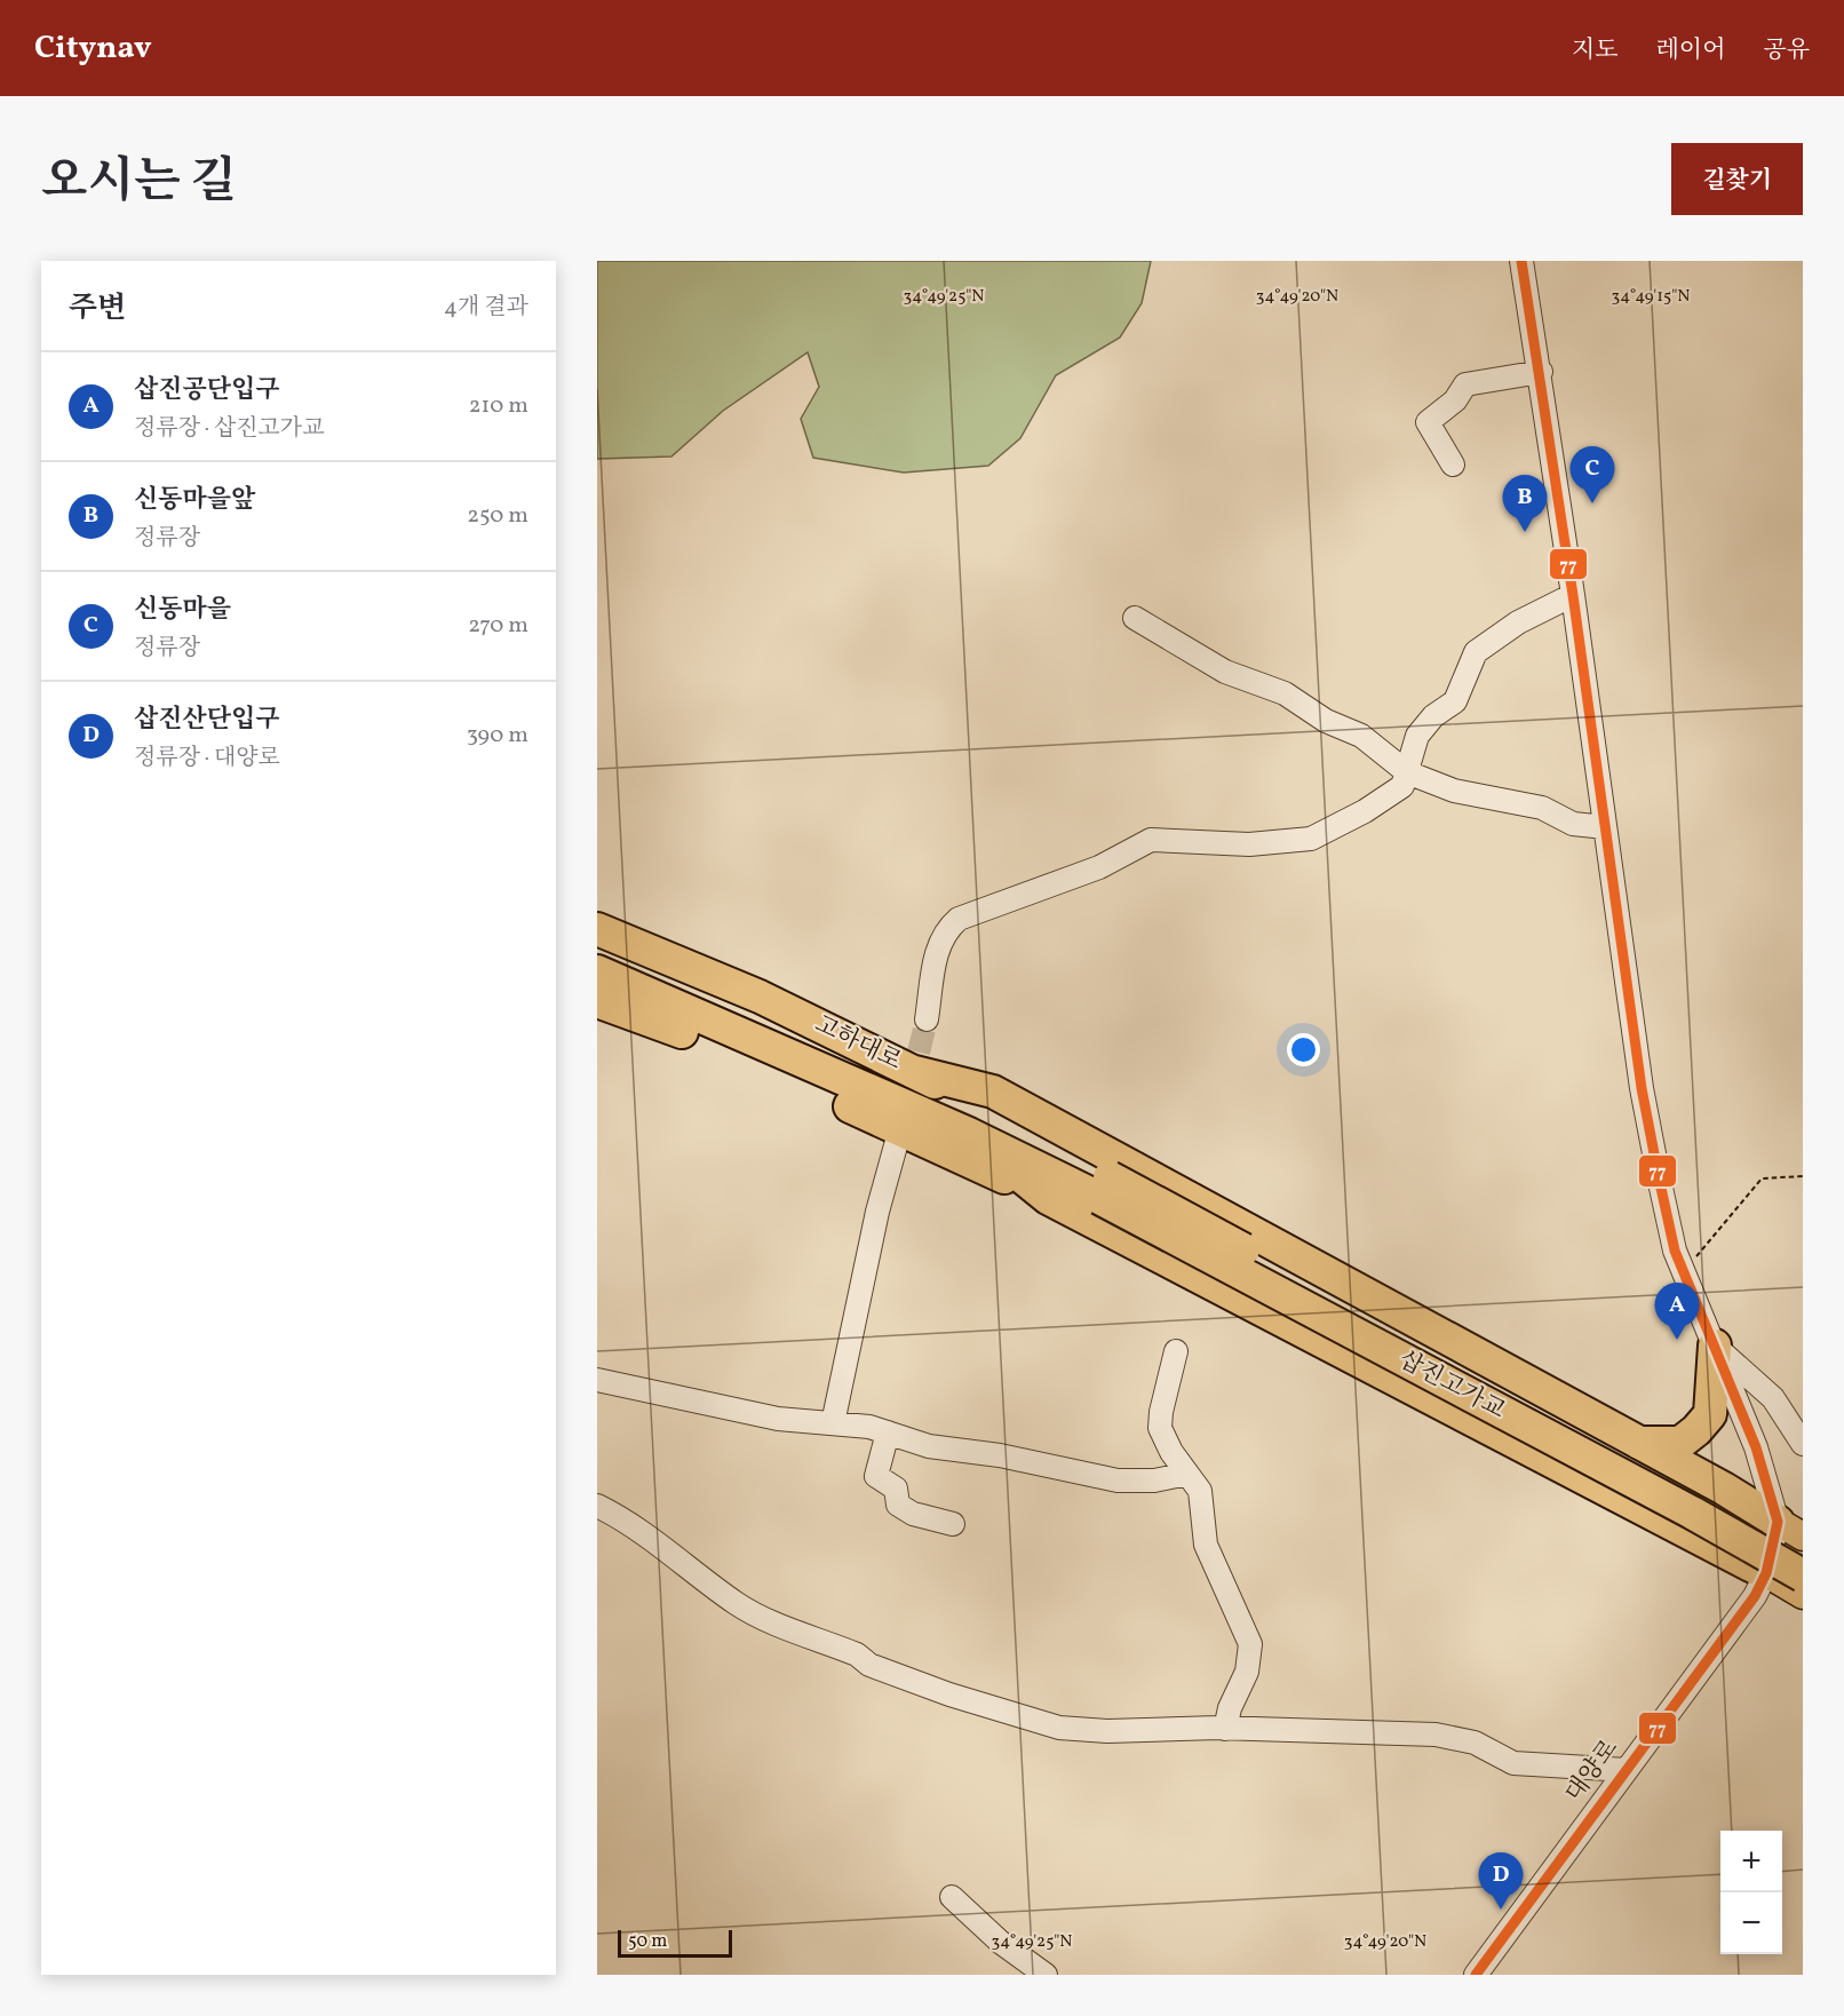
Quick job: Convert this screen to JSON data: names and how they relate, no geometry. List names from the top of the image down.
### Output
{
  "streets": {
    "highway": ["고하대로", "삽진고가교"],
    "street": ["대양로"]
  },
  "crossings": [
    ["고하대로", "삽진고가교"]
  ],
  "lines": ["transit line 77"],
  "scale_bar": "50 m",
  "page": {
    "header": "Citynav",
    "nav": ["지도", "레이어", "공유"],
    "title": "오시는 길",
    "buttons": "길찾기",
    "heading": ["주변", "4개 결과"],
    "list": [
      {
        "mark": "A",
        "name": "삽진공단입구",
        "note": "정류장 · 삽진고가교",
        "value": "210 m"
      },
      {
        "mark": "B",
        "name": "신동마을앞",
        "note": "정류장",
        "value": "250 m"
      },
      {
        "mark": "C",
        "name": "신동마을",
        "note": "정류장",
        "value": "270 m"
      },
      {
        "mark": "D",
        "name": "삽진산단입구",
        "note": "정류장 · 대양로",
        "value": "390 m"
      }
    ],
    "pins": [
      "C",
      "B",
      "A",
      "D"
    ],
    "map_buttons": ["+", "−"],
    "scale": "50 m"
  },
  "coordinates": ["34°49'25\"N", "34°49'20\"N", "34°49'15\"N"]
}
